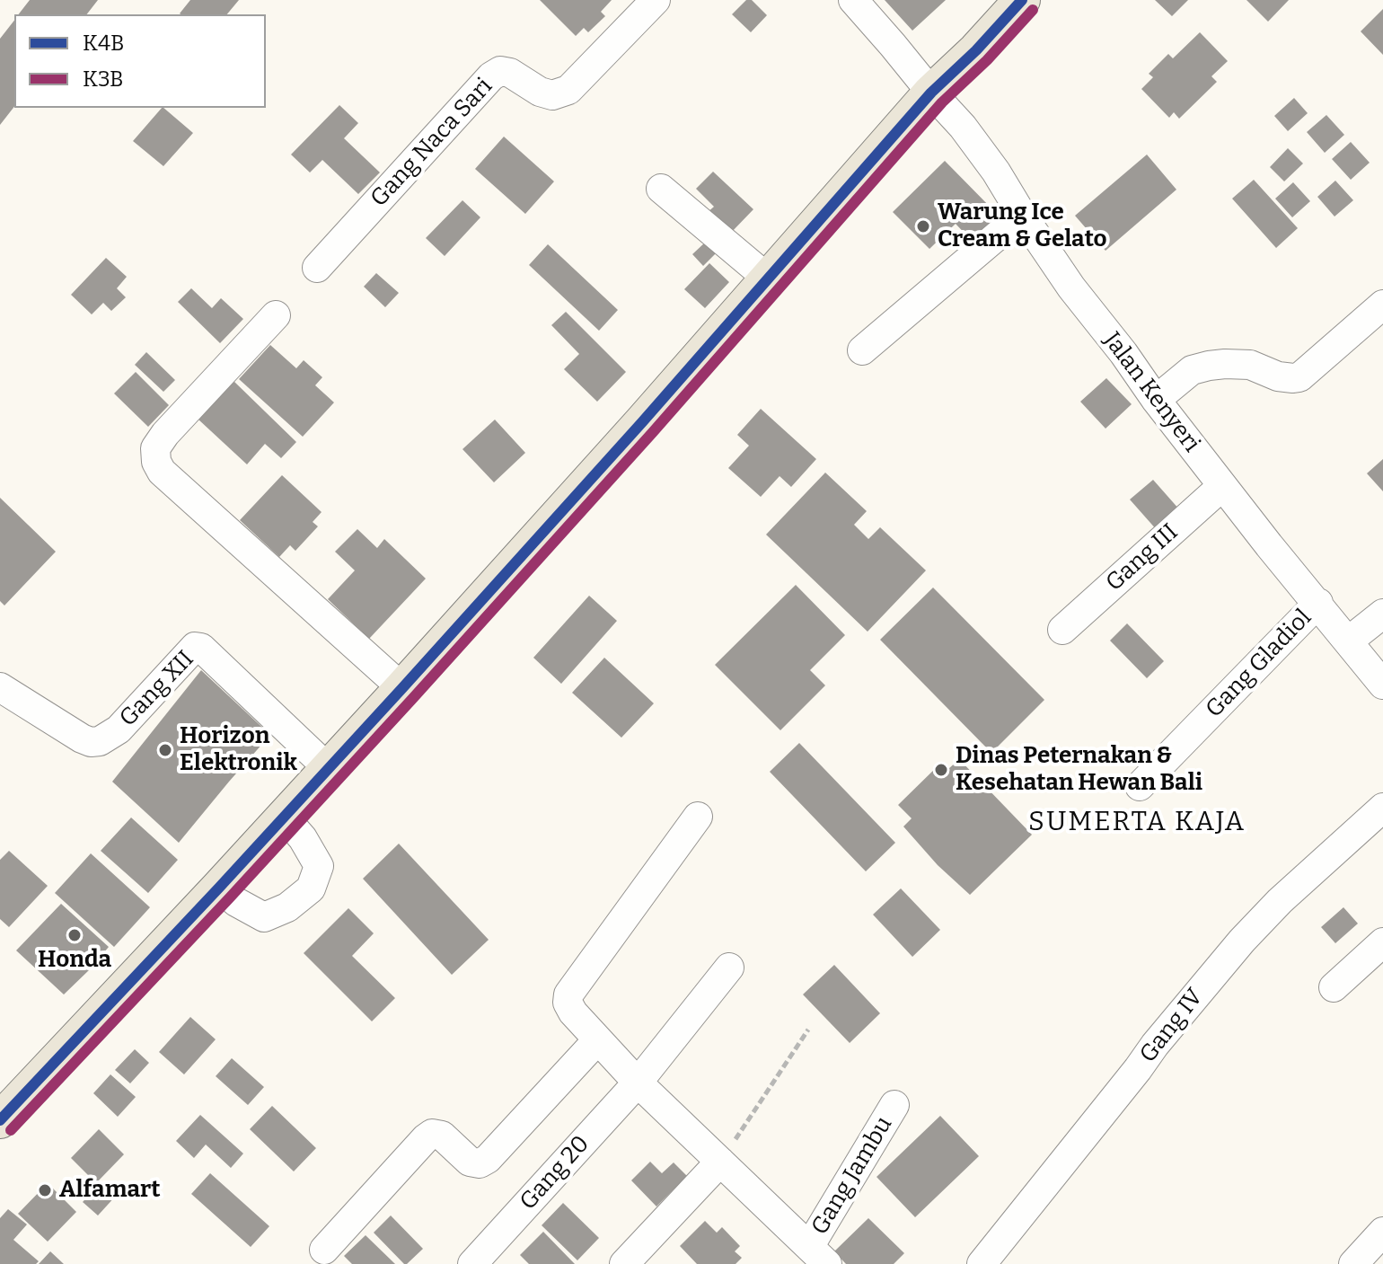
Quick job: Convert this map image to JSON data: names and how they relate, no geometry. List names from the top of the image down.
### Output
{
  "streets": {
    "street": [
      "Gang Naca Sari",
      "Jalan Kenyeri",
      "Gang III",
      "Gang Gladiol",
      "Gang XII",
      "Gang IV",
      "Gang 20",
      "Gang Jambu"
    ]
  },
  "crossings": [
    ["Jalan Kenyeri", "Gang III"],
    ["Jalan Kenyeri", "Gang Gladiol"]
  ],
  "districts": ["SUMERTA KAJA"],
  "places": [
    "Warung Ice Cream & Gelato",
    "Horizon Elektronik",
    "Dinas Peternakan & Kesehatan Hewan Bali",
    "Honda",
    "Alfamart"
  ],
  "lines": ["transit line K4B", "transit line K3B"],
  "legend": ["K4B", "K3B"]
}
